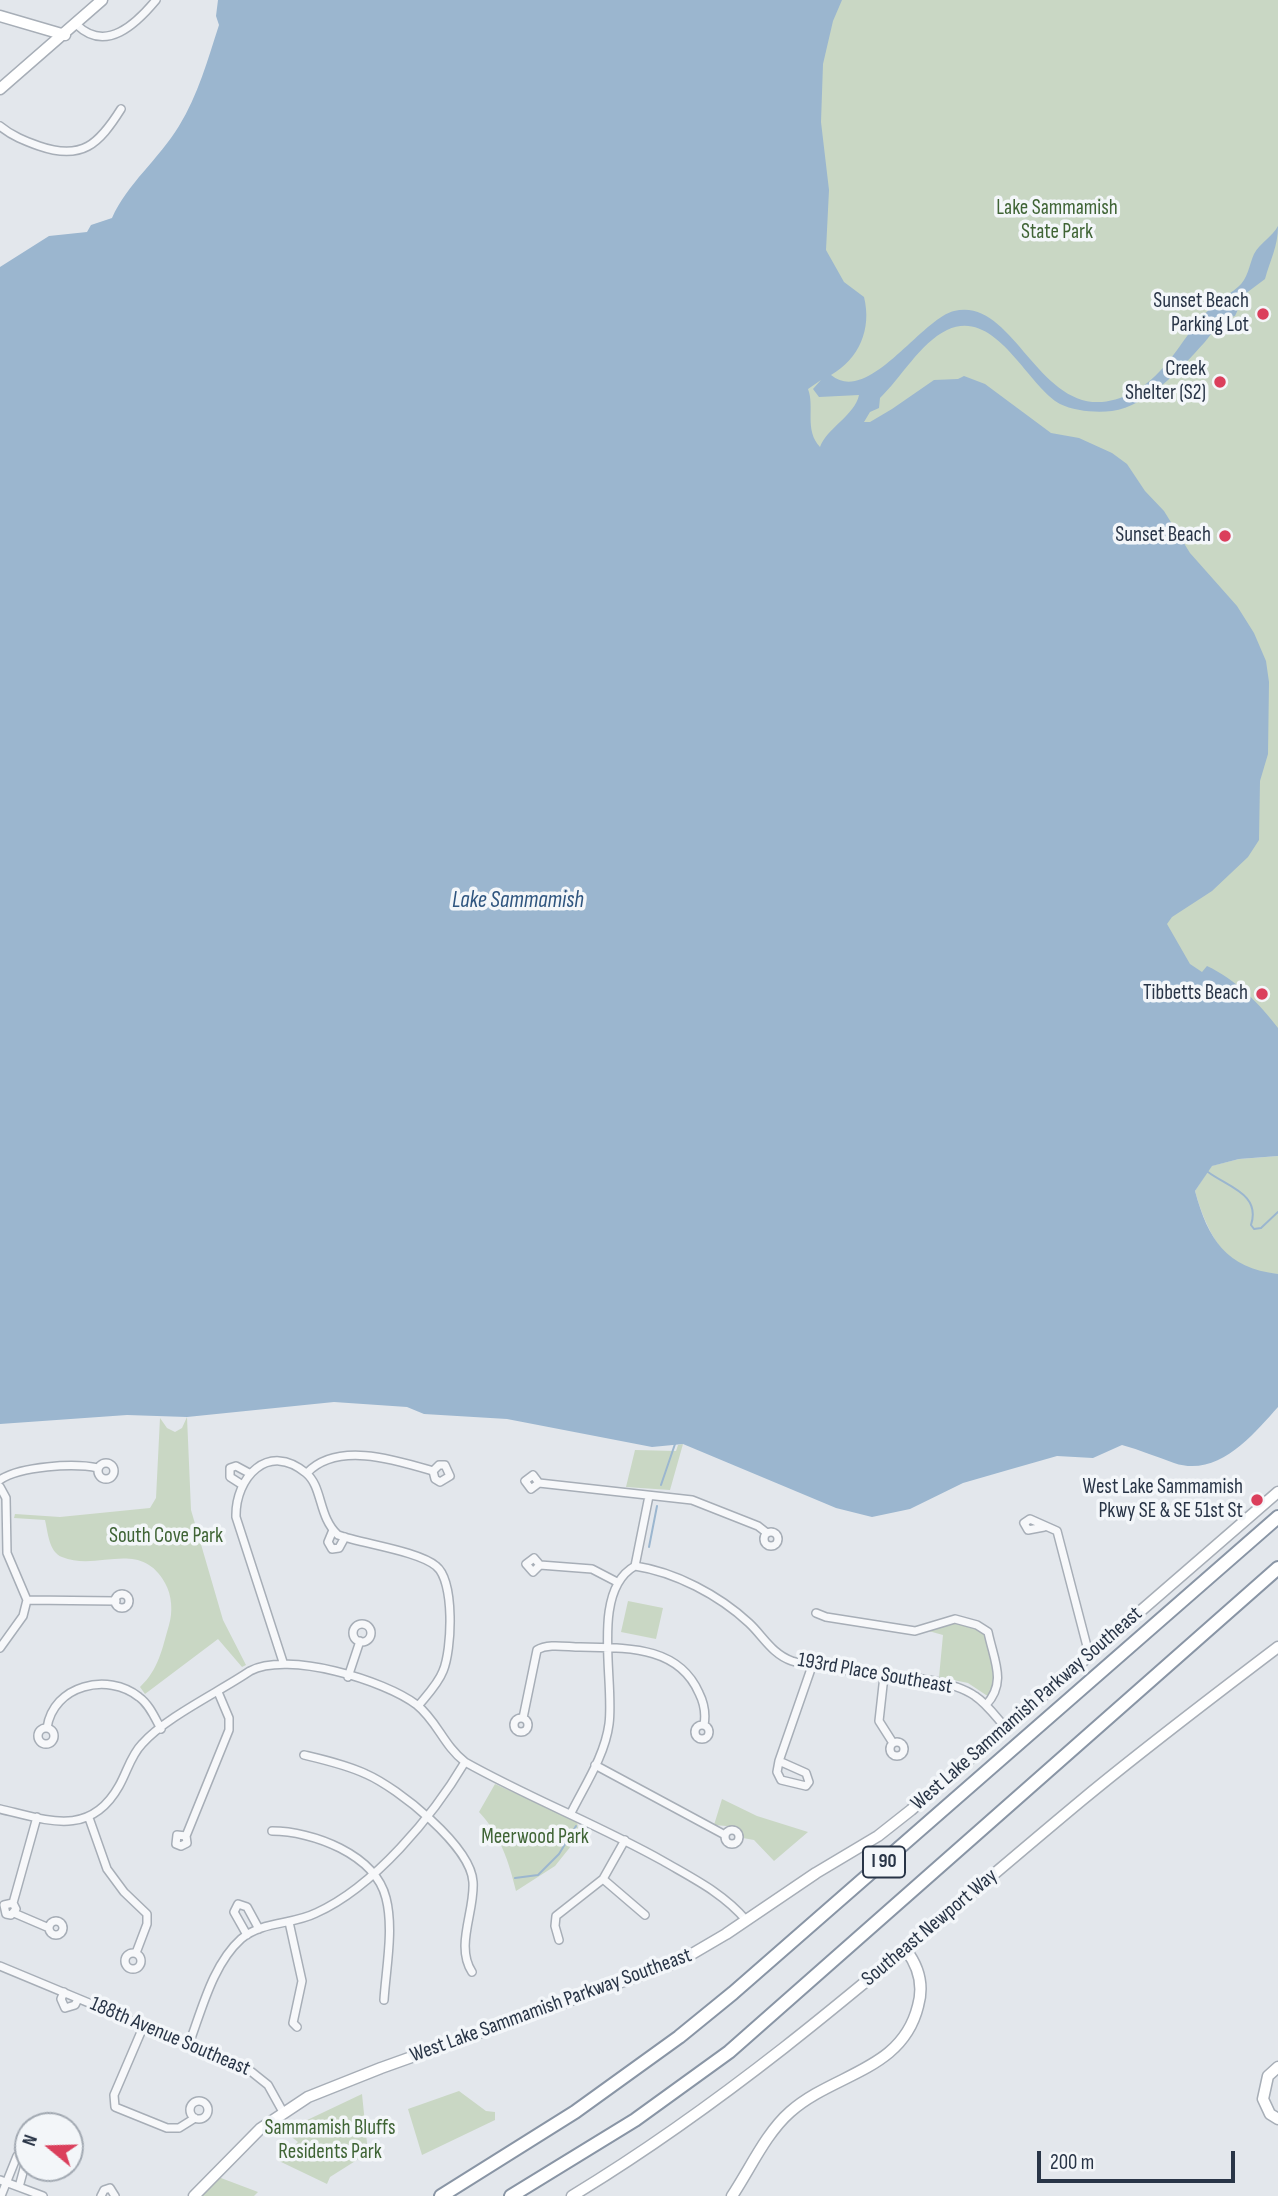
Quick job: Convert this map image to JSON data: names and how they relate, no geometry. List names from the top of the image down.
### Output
{
  "streets": {
    "highway": ["I 90"],
    "street": [
      "193rd Place Southeast",
      "West Lake Sammamish Parkway Southeast",
      "Southeast Newport Way",
      "188th Avenue Southeast"
    ]
  },
  "crossings": [
    ["193rd Place Southeast", "West Lake Sammamish Parkway Southeast"],
    ["West Lake Sammamish Parkway Southeast", "188th Avenue Southeast"]
  ],
  "water": ["Lake Sammamish"],
  "parks": [
    "Lake Sammamish State Park",
    "South Cove Park",
    "Meerwood Park",
    "Sammamish Bluffs Residents Park"
  ],
  "places": [
    "Sunset Beach Parking Lot",
    "Creek Shelter (S2)",
    "Sunset Beach",
    "Tibbetts Beach",
    "West Lake Sammamish Pkwy SE & SE 51st St"
  ],
  "scale_bar": "200 m",
  "north": "left"
}
